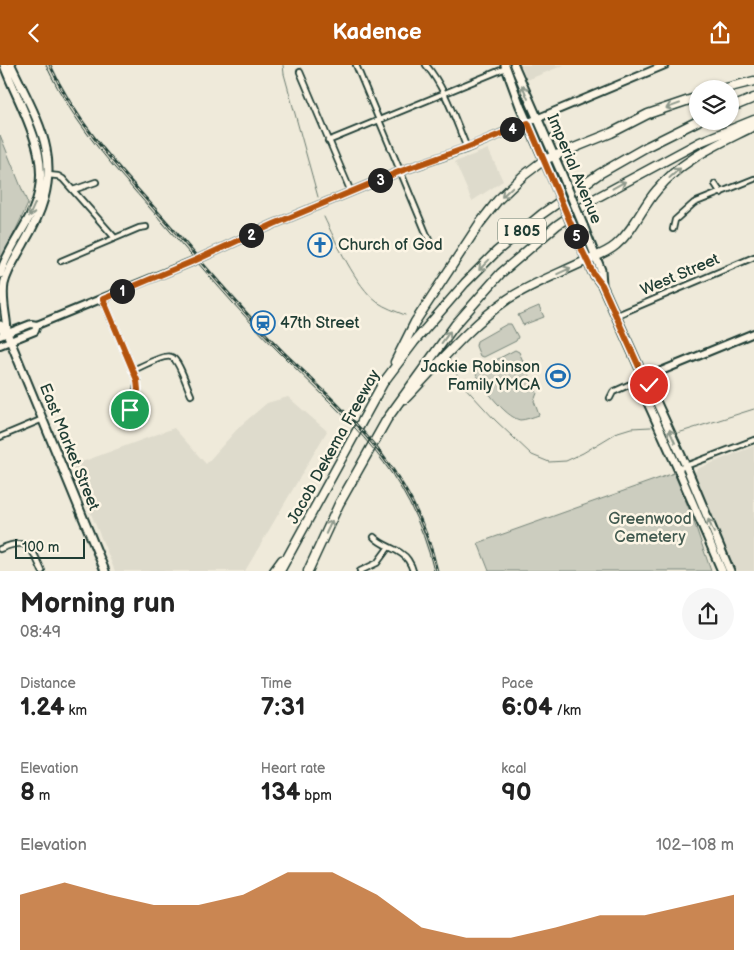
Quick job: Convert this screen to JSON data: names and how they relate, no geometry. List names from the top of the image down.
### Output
{
  "streets": {
    "highway": ["I 805", "Jacob Dekema Freeway"],
    "main road": ["Imperial Avenue", "East Market Street"],
    "street": ["West Street"]
  },
  "crossings": [
    ["Imperial Avenue", "West Street"]
  ],
  "parks": ["Greenwood Cemetery"],
  "places": {
    "church": ["Church of God"],
    "station": ["47th Street"],
    "sports": ["Jackie Robinson Family YMCA"]
  },
  "scale_bar": "100 m",
  "page": {
    "header": "Kadence",
    "pins": [
      "4",
      "3",
      "2",
      "5",
      "1"
    ],
    "scale": "100 m",
    "heading": ["Morning run", "08:49"],
    "stats": [
      ["Distance", "1.24 km"],
      ["Time", "7:31"],
      ["Pace", "6:04 /km"],
      ["Elevation", "8 m"],
      ["Heart rate", "134 bpm"],
      ["kcal", "90"]
    ],
    "chart": ["Elevation", "102–108 m"]
  }
}
